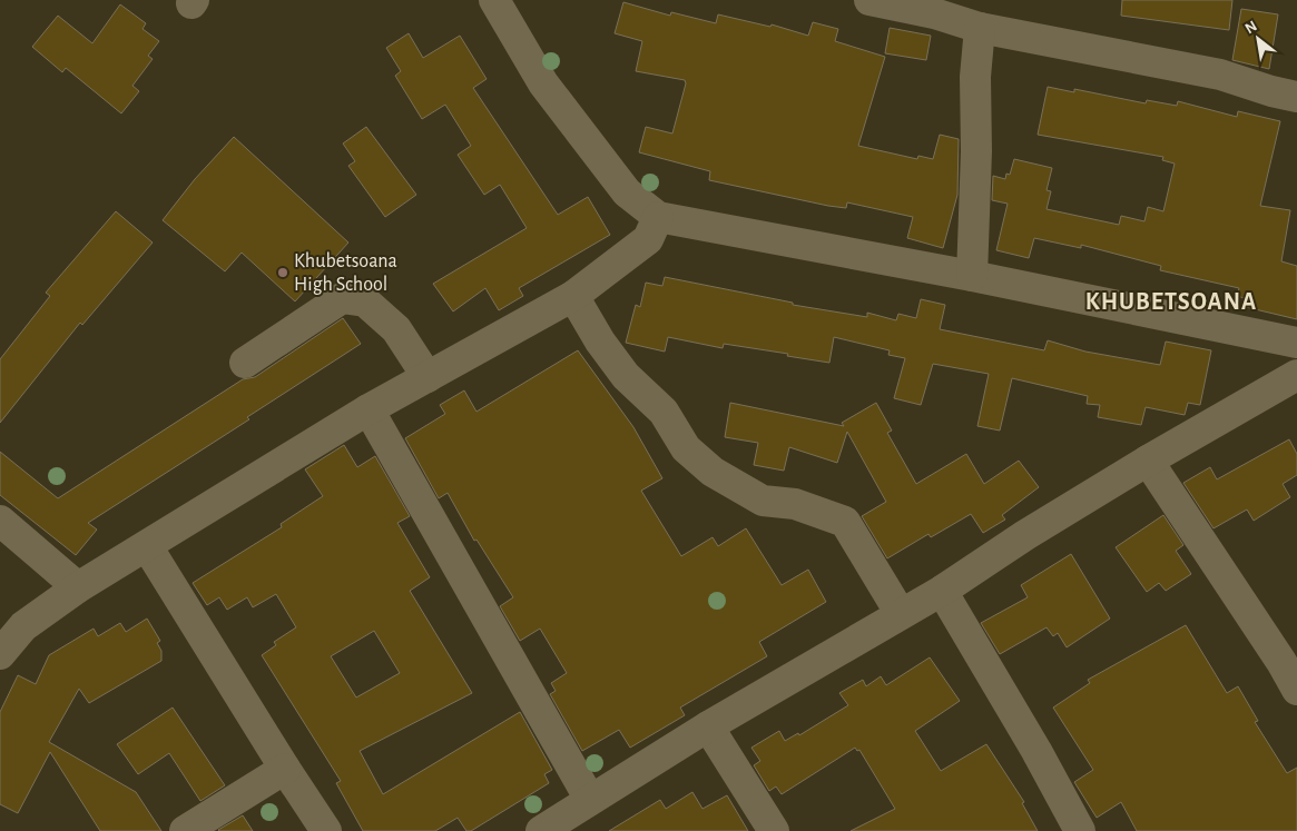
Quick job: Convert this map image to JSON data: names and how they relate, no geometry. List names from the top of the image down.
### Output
{
  "districts": ["KHUBETSOANA"],
  "places": ["Khubetsoana High School"],
  "north": "top left"
}
